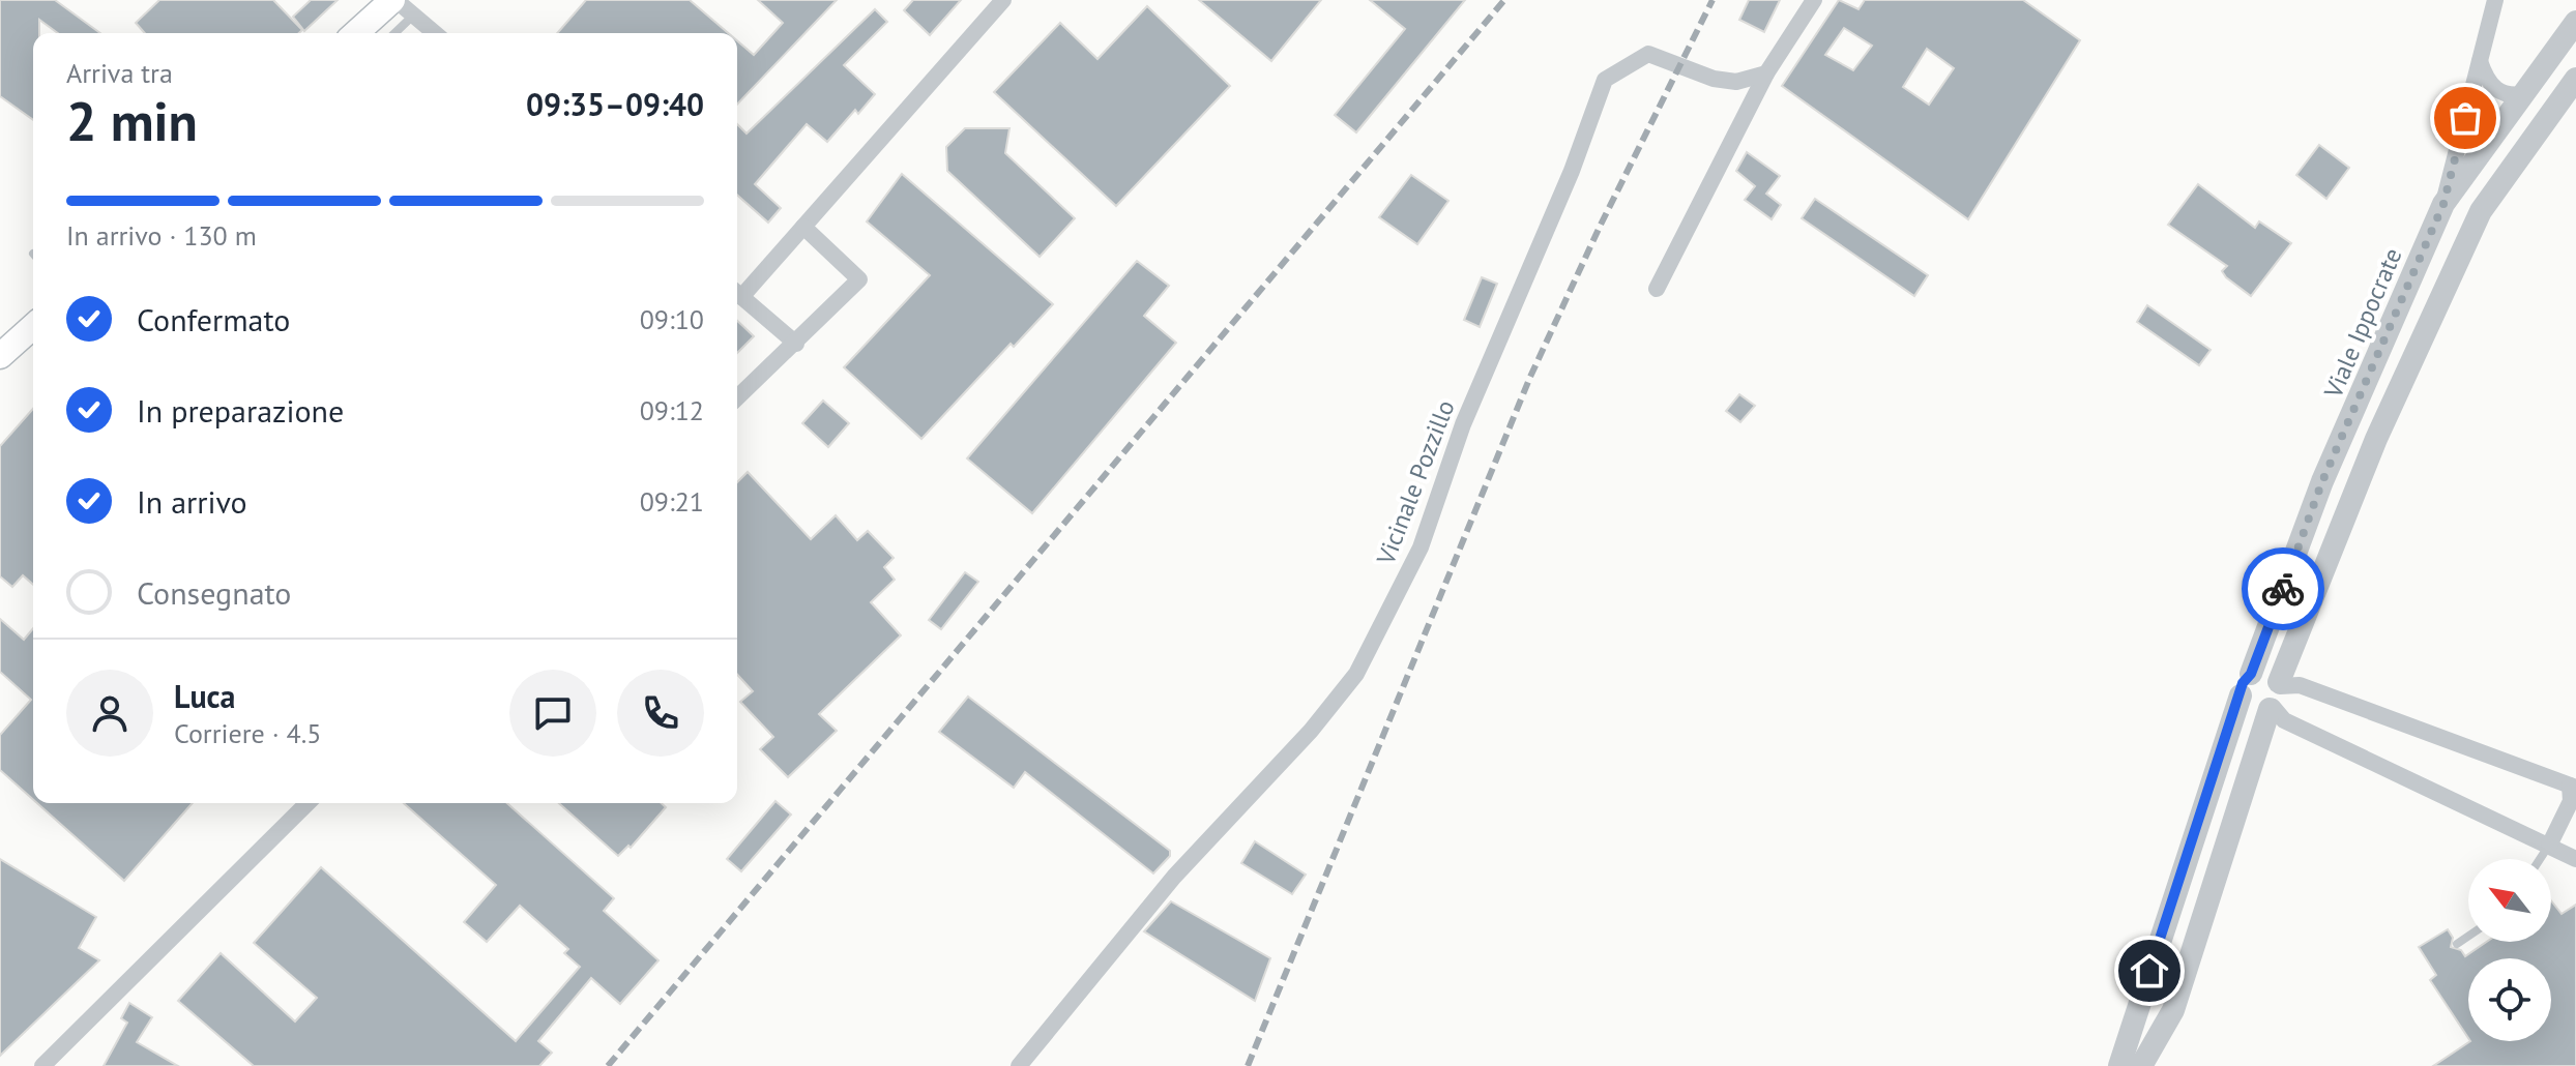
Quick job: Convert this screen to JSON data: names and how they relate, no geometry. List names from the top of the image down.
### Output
{
  "streets": {
    "street": ["Viale Ippocrate", "Vicinale Pozzillo"]
  },
  "north": "top left",
  "page": {
    "heading": ["2 min", "Arriva tra", "09:35–09:40"],
    "panel": ["Luca", "Corriere · 4.5"],
    "bar": "In arrivo · 130 m",
    "list": [
      ["Confermato", "09:10"],
      ["In preparazione", "09:12"],
      ["In arrivo", "09:21"],
      "Consegnato"
    ]
  }
}
